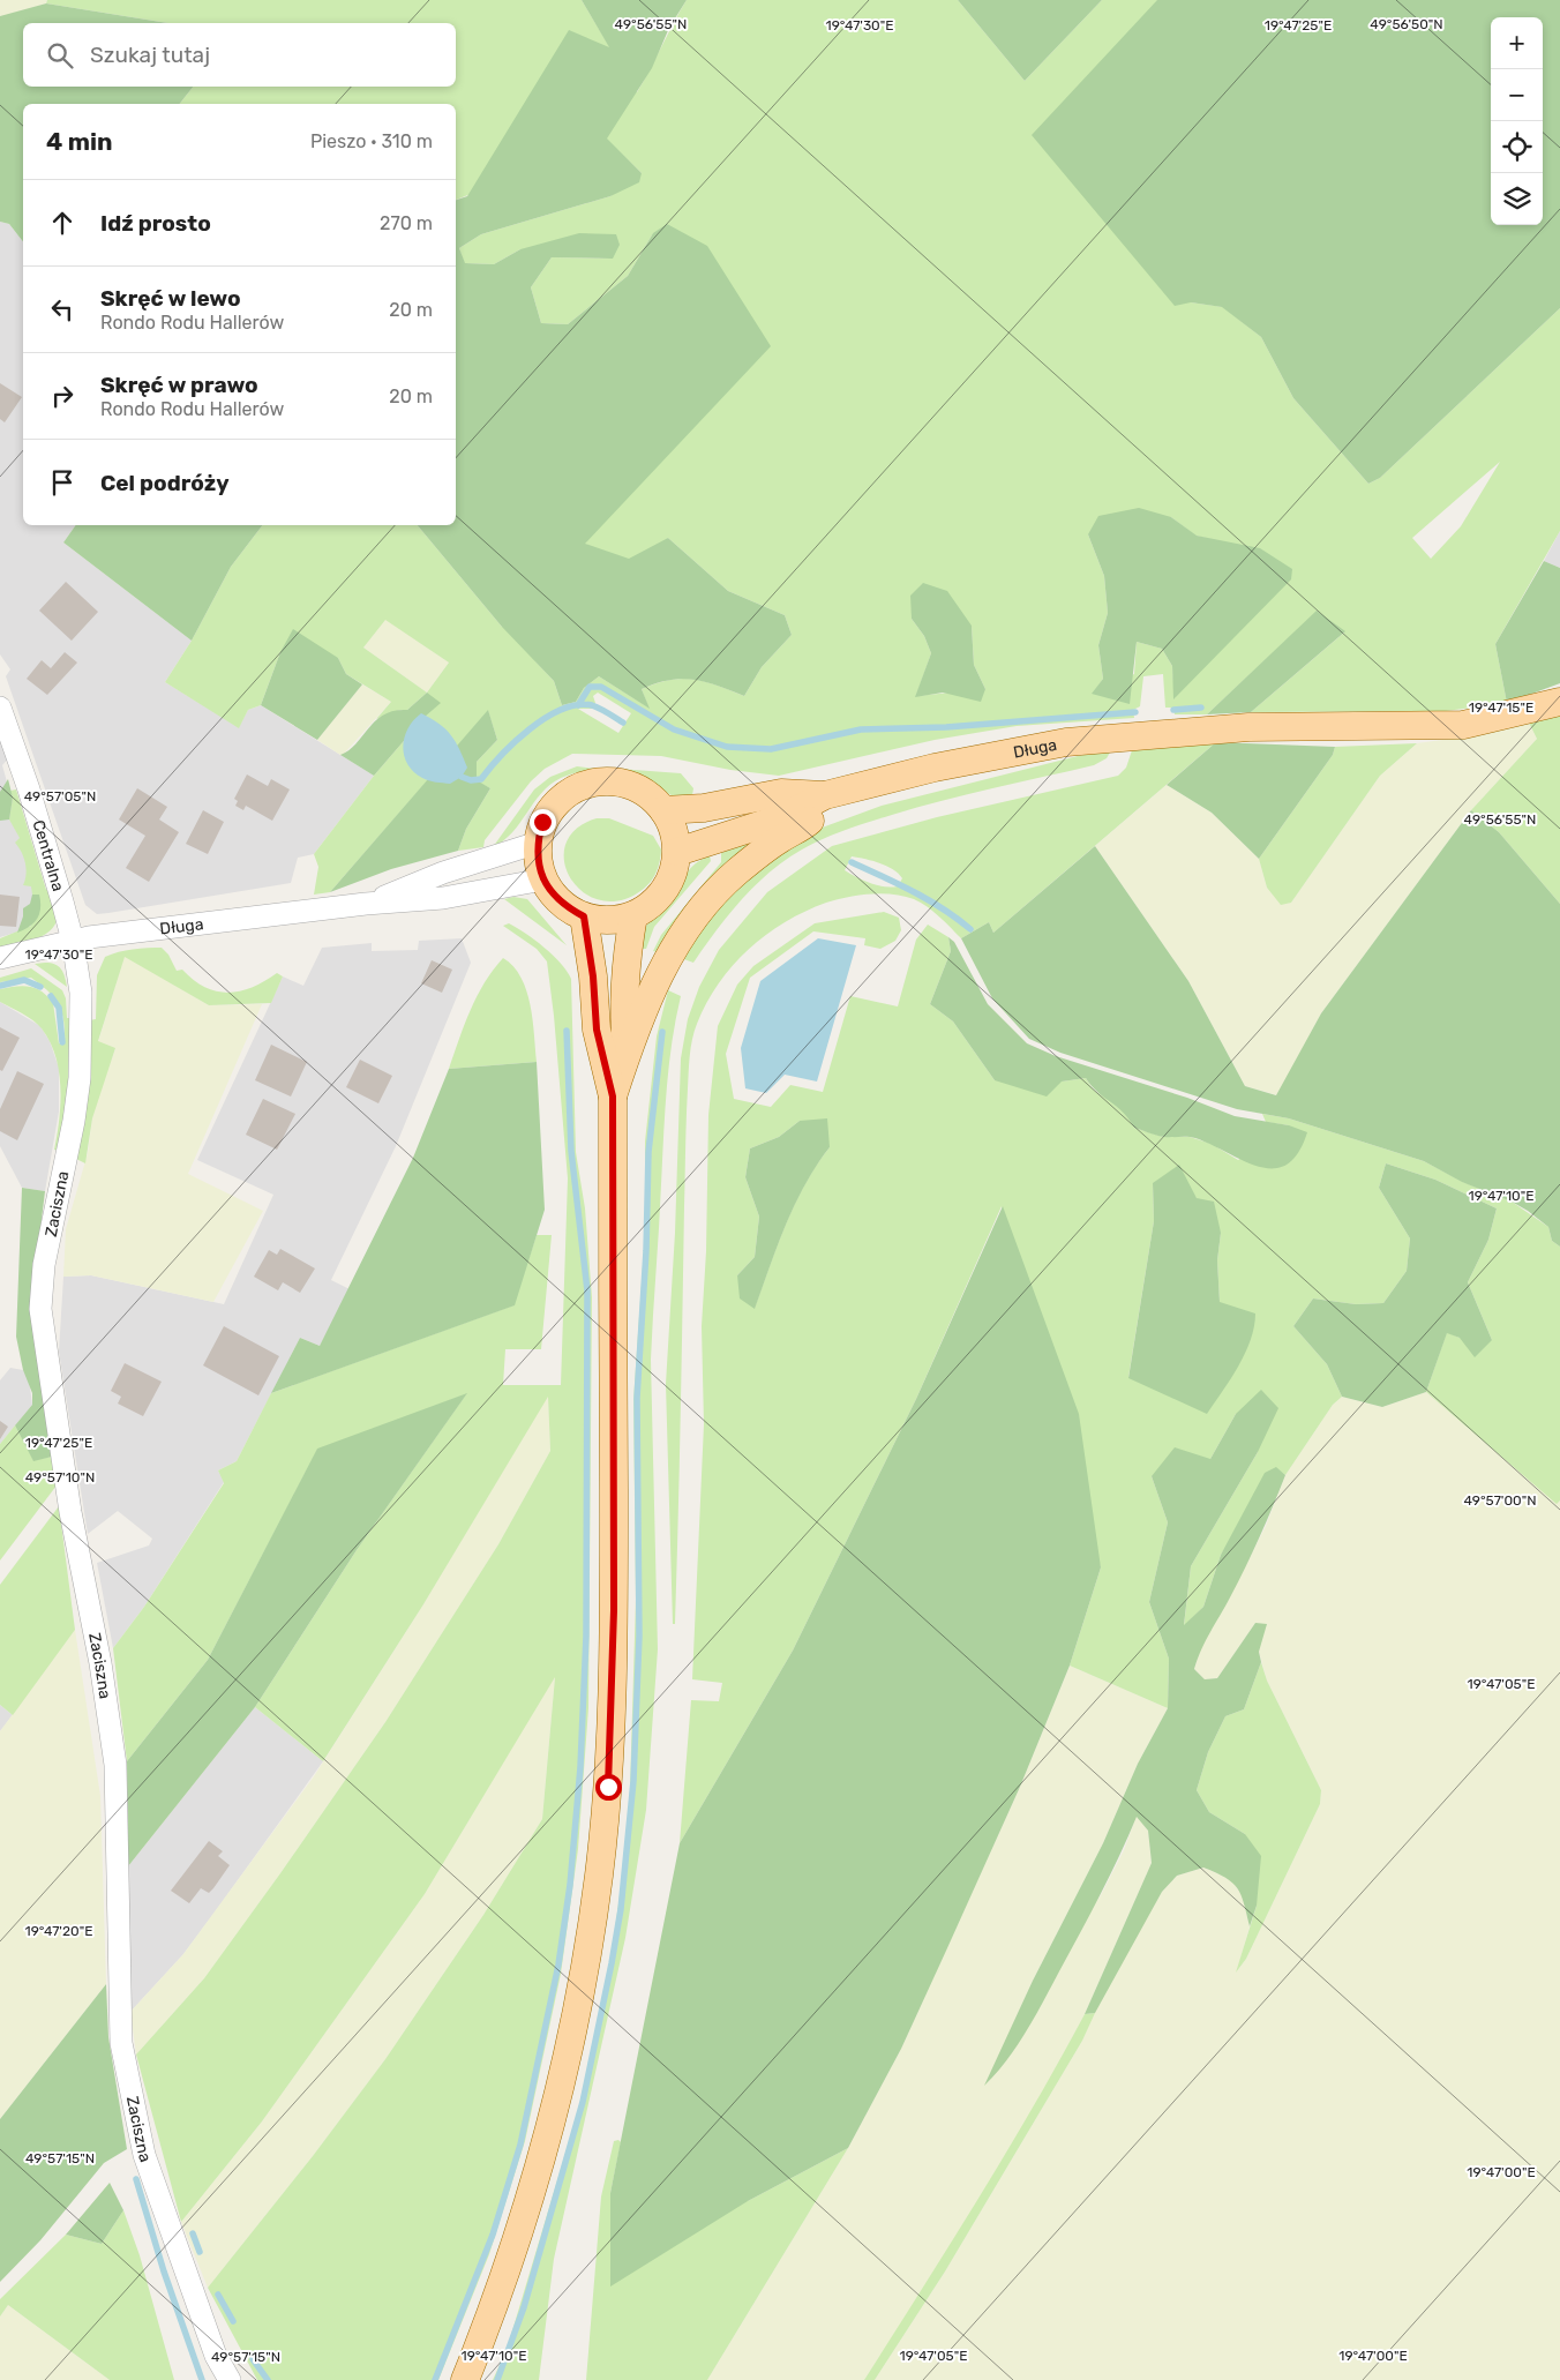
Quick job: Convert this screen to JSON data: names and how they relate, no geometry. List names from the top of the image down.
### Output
{
  "streets": {
    "main road": ["Długa"],
    "street": ["Centralna", "Zaciszna"]
  },
  "crossings": [
    ["Długa", "Centralna"],
    ["Długa", "Zaciszna"],
    ["Centralna", "Zaciszna"]
  ],
  "page": {
    "map_buttons": ["+", "−"],
    "search": "Szukaj tutaj",
    "heading": ["4 min", "Pieszo · 310 m"],
    "list": [
      ["Idź prosto", "270 m"],
      ["Skręć w lewo", "Rondo Rodu Hallerów", "20 m"],
      ["Skręć w prawo", "Rondo Rodu Hallerów", "20 m"],
      "Cel podróży"
    ]
  },
  "coordinates": [
    "49°56'50\"N",
    "49°56'55\"N",
    "19°47'30\"E",
    "19°47'25\"E",
    "19°47'15\"E",
    "49°57'05\"N",
    "19°47'10\"E",
    "49°57'10\"N",
    "49°57'00\"N",
    "19°47'05\"E",
    "19°47'20\"E",
    "49°57'15\"N",
    "19°47'00\"E"
  ]
}
